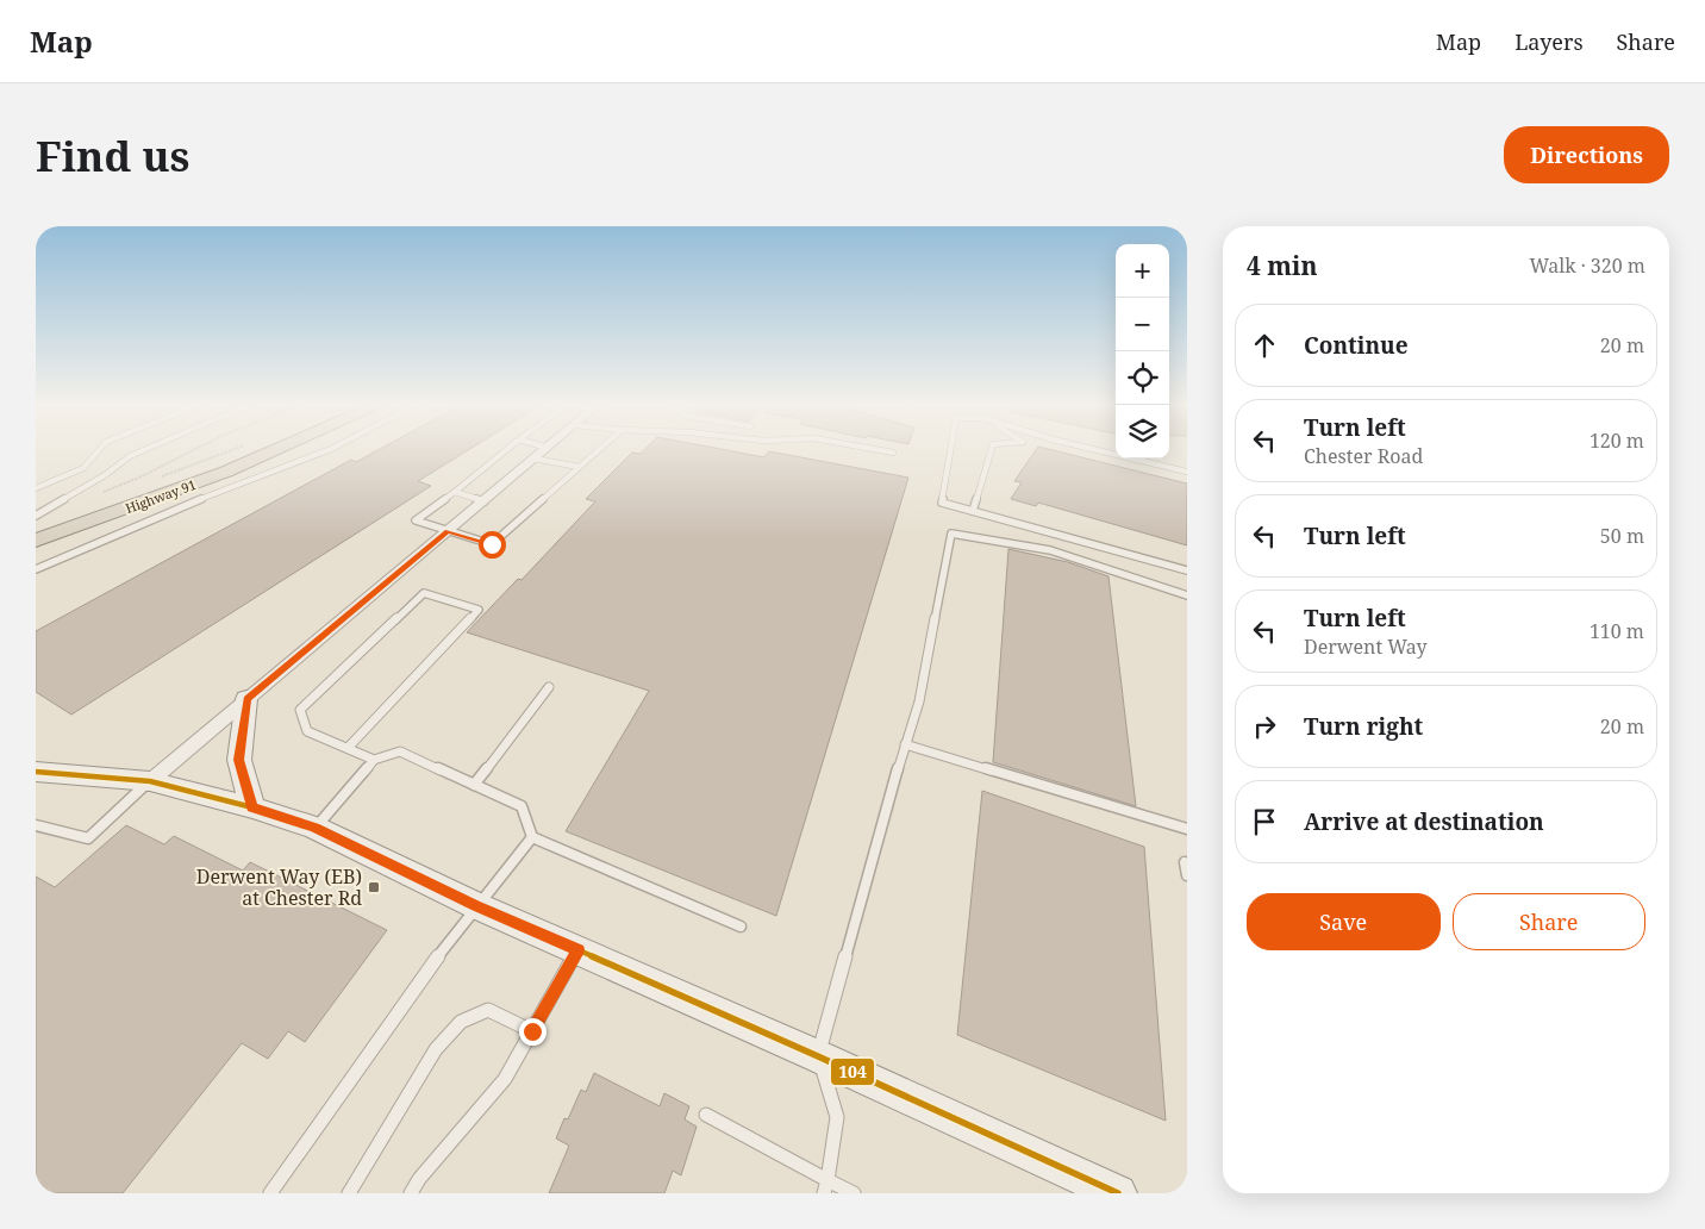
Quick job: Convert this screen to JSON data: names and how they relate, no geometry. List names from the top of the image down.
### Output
{
  "streets": {
    "highway": ["Highway 91"]
  },
  "places": {
    "transit": ["Derwent Way (EB) at Chester Rd"]
  },
  "lines": ["transit line 104"],
  "page": {
    "header": "Map",
    "nav": ["Map", "Layers", "Share"],
    "buttons": [
      "Directions",
      ["Save", "Share"]
    ],
    "title": "Find us",
    "heading": ["4 min", "Walk · 320 m"],
    "map_buttons": ["+", "−"],
    "list": [
      ["Continue", "20 m"],
      ["Turn left", "Chester Road", "120 m"],
      ["Turn left", "50 m"],
      ["Turn left", "Derwent Way", "110 m"],
      ["Turn right", "20 m"],
      "Arrive at destination"
    ]
  }
}
